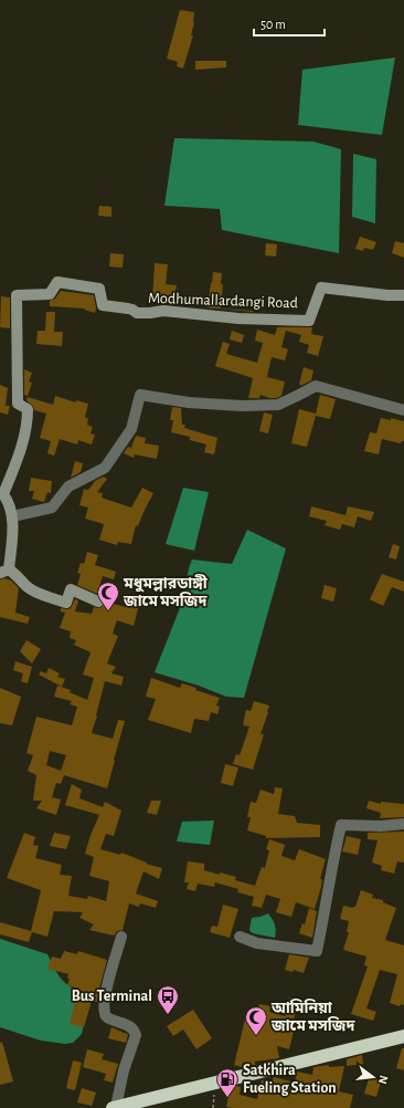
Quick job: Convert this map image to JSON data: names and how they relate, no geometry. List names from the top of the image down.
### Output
{
  "streets": {
    "street": ["Modhumallardangi Road"]
  },
  "places": {
    "mosque": ["মধুমল্লারডাঙ্গী জামে মসজিদ", "আমিনিয়া জামে মসজিদ"],
    "bus stop": ["Bus Terminal"],
    "fuel station": ["Satkhira Fueling Station"]
  },
  "scale_bar": "50 m",
  "north": "right"
}
